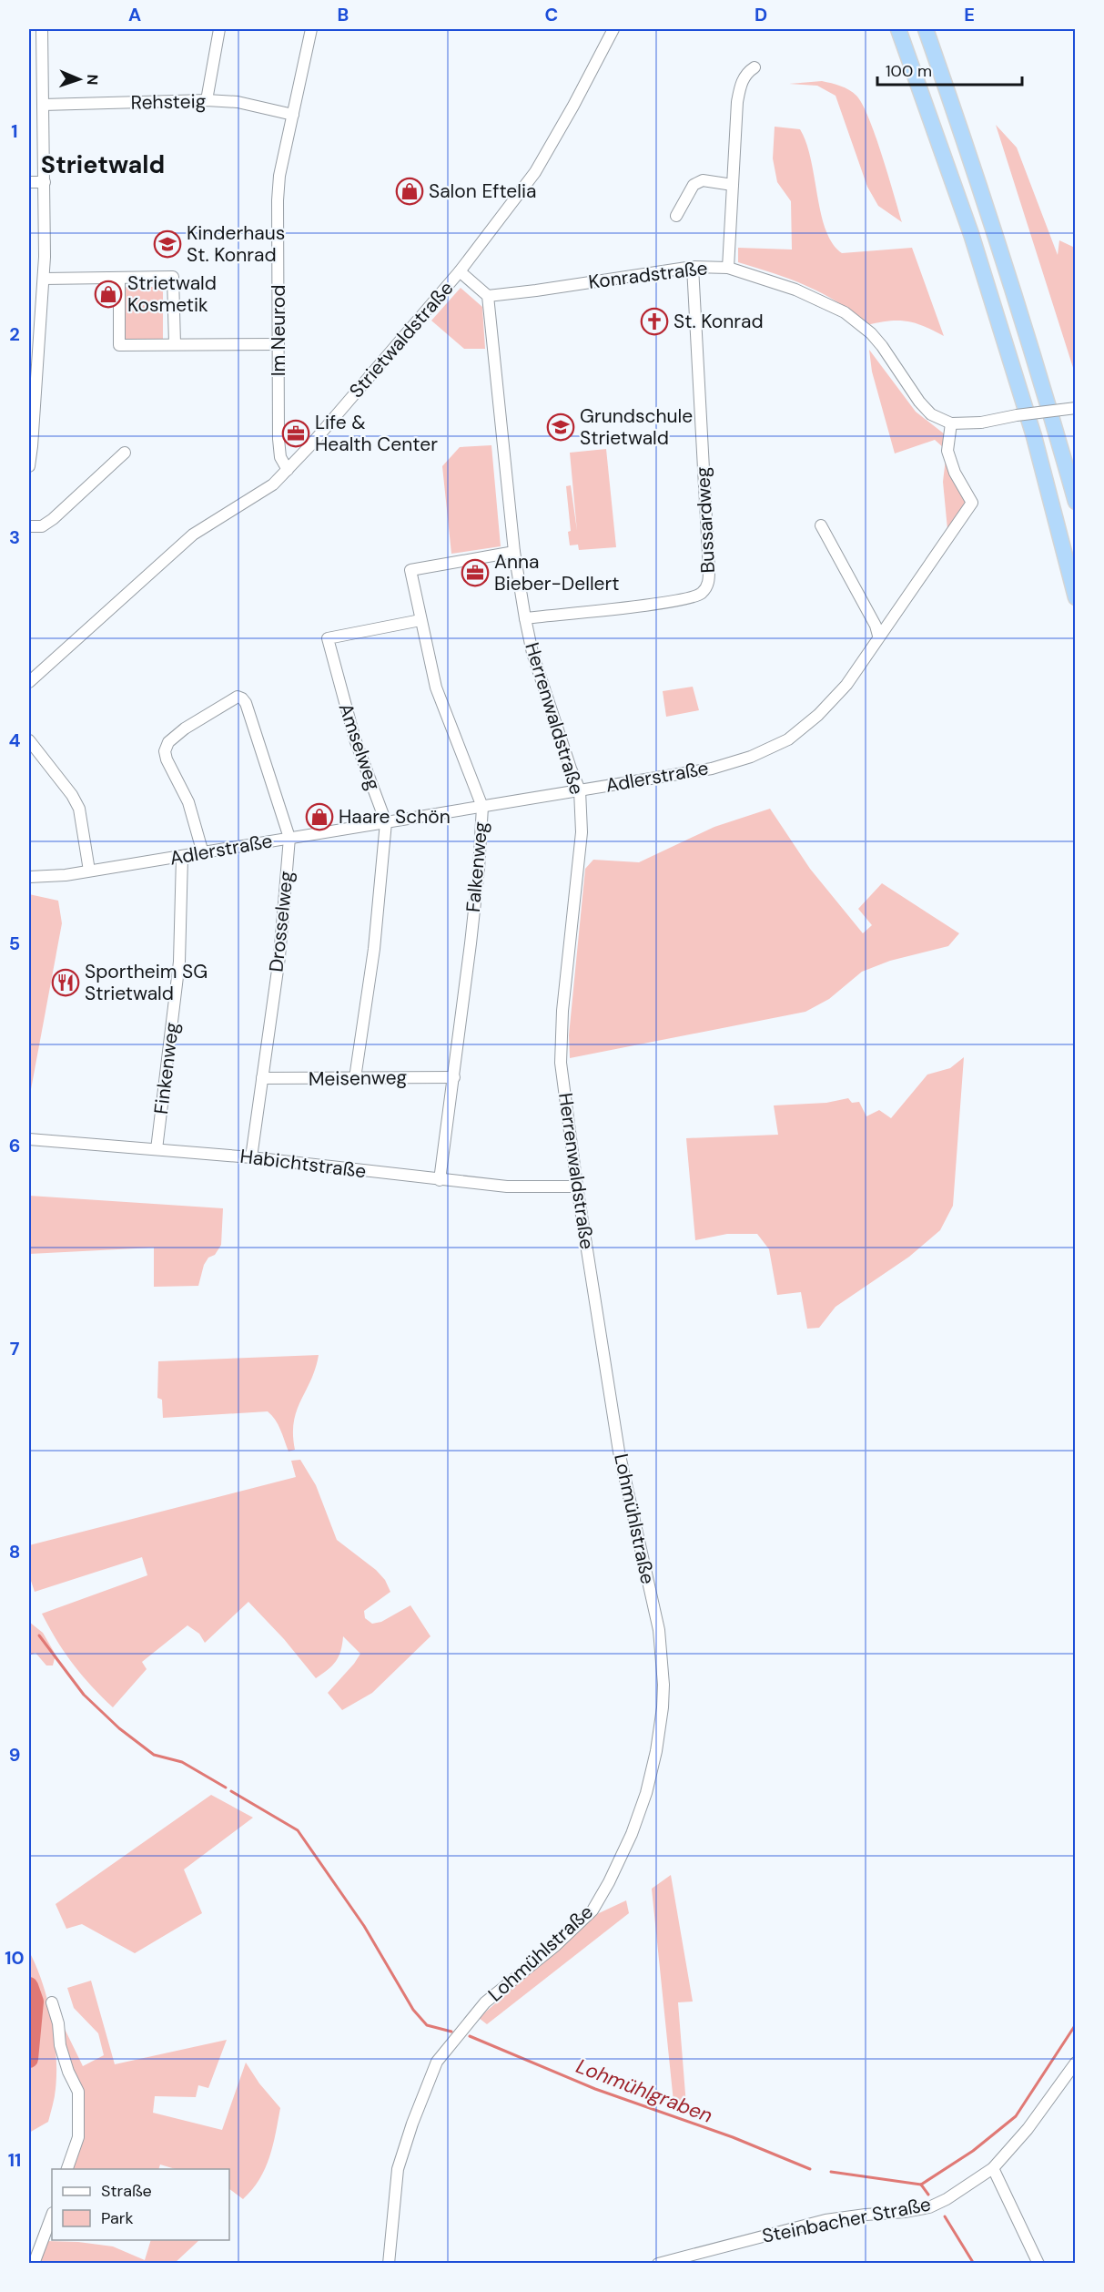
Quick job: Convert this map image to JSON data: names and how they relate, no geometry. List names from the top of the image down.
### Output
{
  "streets": {
    "street": [
      "Rehsteig",
      "Konradstraße",
      "Im Neurod",
      "Strietwaldstraße",
      "Bussardweg",
      "Herrenwaldstraße",
      "Amselweg",
      "Adlerstraße",
      "Falkenweg",
      "Drosselweg",
      "Finkenweg",
      "Meisenweg",
      "Habichtstraße",
      "Lohmühlstraße",
      "Steinbacher Straße"
    ]
  },
  "crossings": [
    ["Rehsteig", "Im Neurod"],
    ["Konradstraße", "Bussardweg"],
    ["Konradstraße", "Herrenwaldstraße"],
    ["Konradstraße", "Adlerstraße"],
    ["Im Neurod", "Strietwaldstraße"],
    ["Bussardweg", "Herrenwaldstraße"],
    ["Herrenwaldstraße", "Adlerstraße"],
    ["Herrenwaldstraße", "Falkenweg"],
    ["Herrenwaldstraße", "Habichtstraße"],
    ["Herrenwaldstraße", "Lohmühlstraße"],
    ["Amselweg", "Adlerstraße"],
    ["Amselweg", "Falkenweg"],
    ["Amselweg", "Meisenweg"],
    ["Adlerstraße", "Falkenweg"],
    ["Adlerstraße", "Drosselweg"],
    ["Adlerstraße", "Finkenweg"],
    ["Falkenweg", "Meisenweg"],
    ["Falkenweg", "Habichtstraße"],
    ["Drosselweg", "Meisenweg"],
    ["Drosselweg", "Habichtstraße"],
    ["Finkenweg", "Habichtstraße"]
  ],
  "districts": ["Strietwald"],
  "water": ["Lohmühlgraben"],
  "places": {
    "shop": ["Salon Eftelia", "Strietwald Kosmetik", "Haare Schön"],
    "school or university": ["Kinderhaus St. Konrad", "Grundschule Strietwald"],
    "church": ["St. Konrad"],
    "office": ["Life & Health Center", "Anna Bieber-Dellert"],
    "restaurant": ["Sportheim SG Strietwald"]
  },
  "legend": ["Straße", "Park"],
  "scale_bar": "100 m",
  "north": "right",
  "grid": {
    "columns": [
      "A",
      "B",
      "C",
      "D",
      "E"
    ],
    "rows": [
      "1",
      "2",
      "3",
      "4",
      "5",
      "6",
      "7",
      "8",
      "9",
      "10",
      "11"
    ]
  }
}
